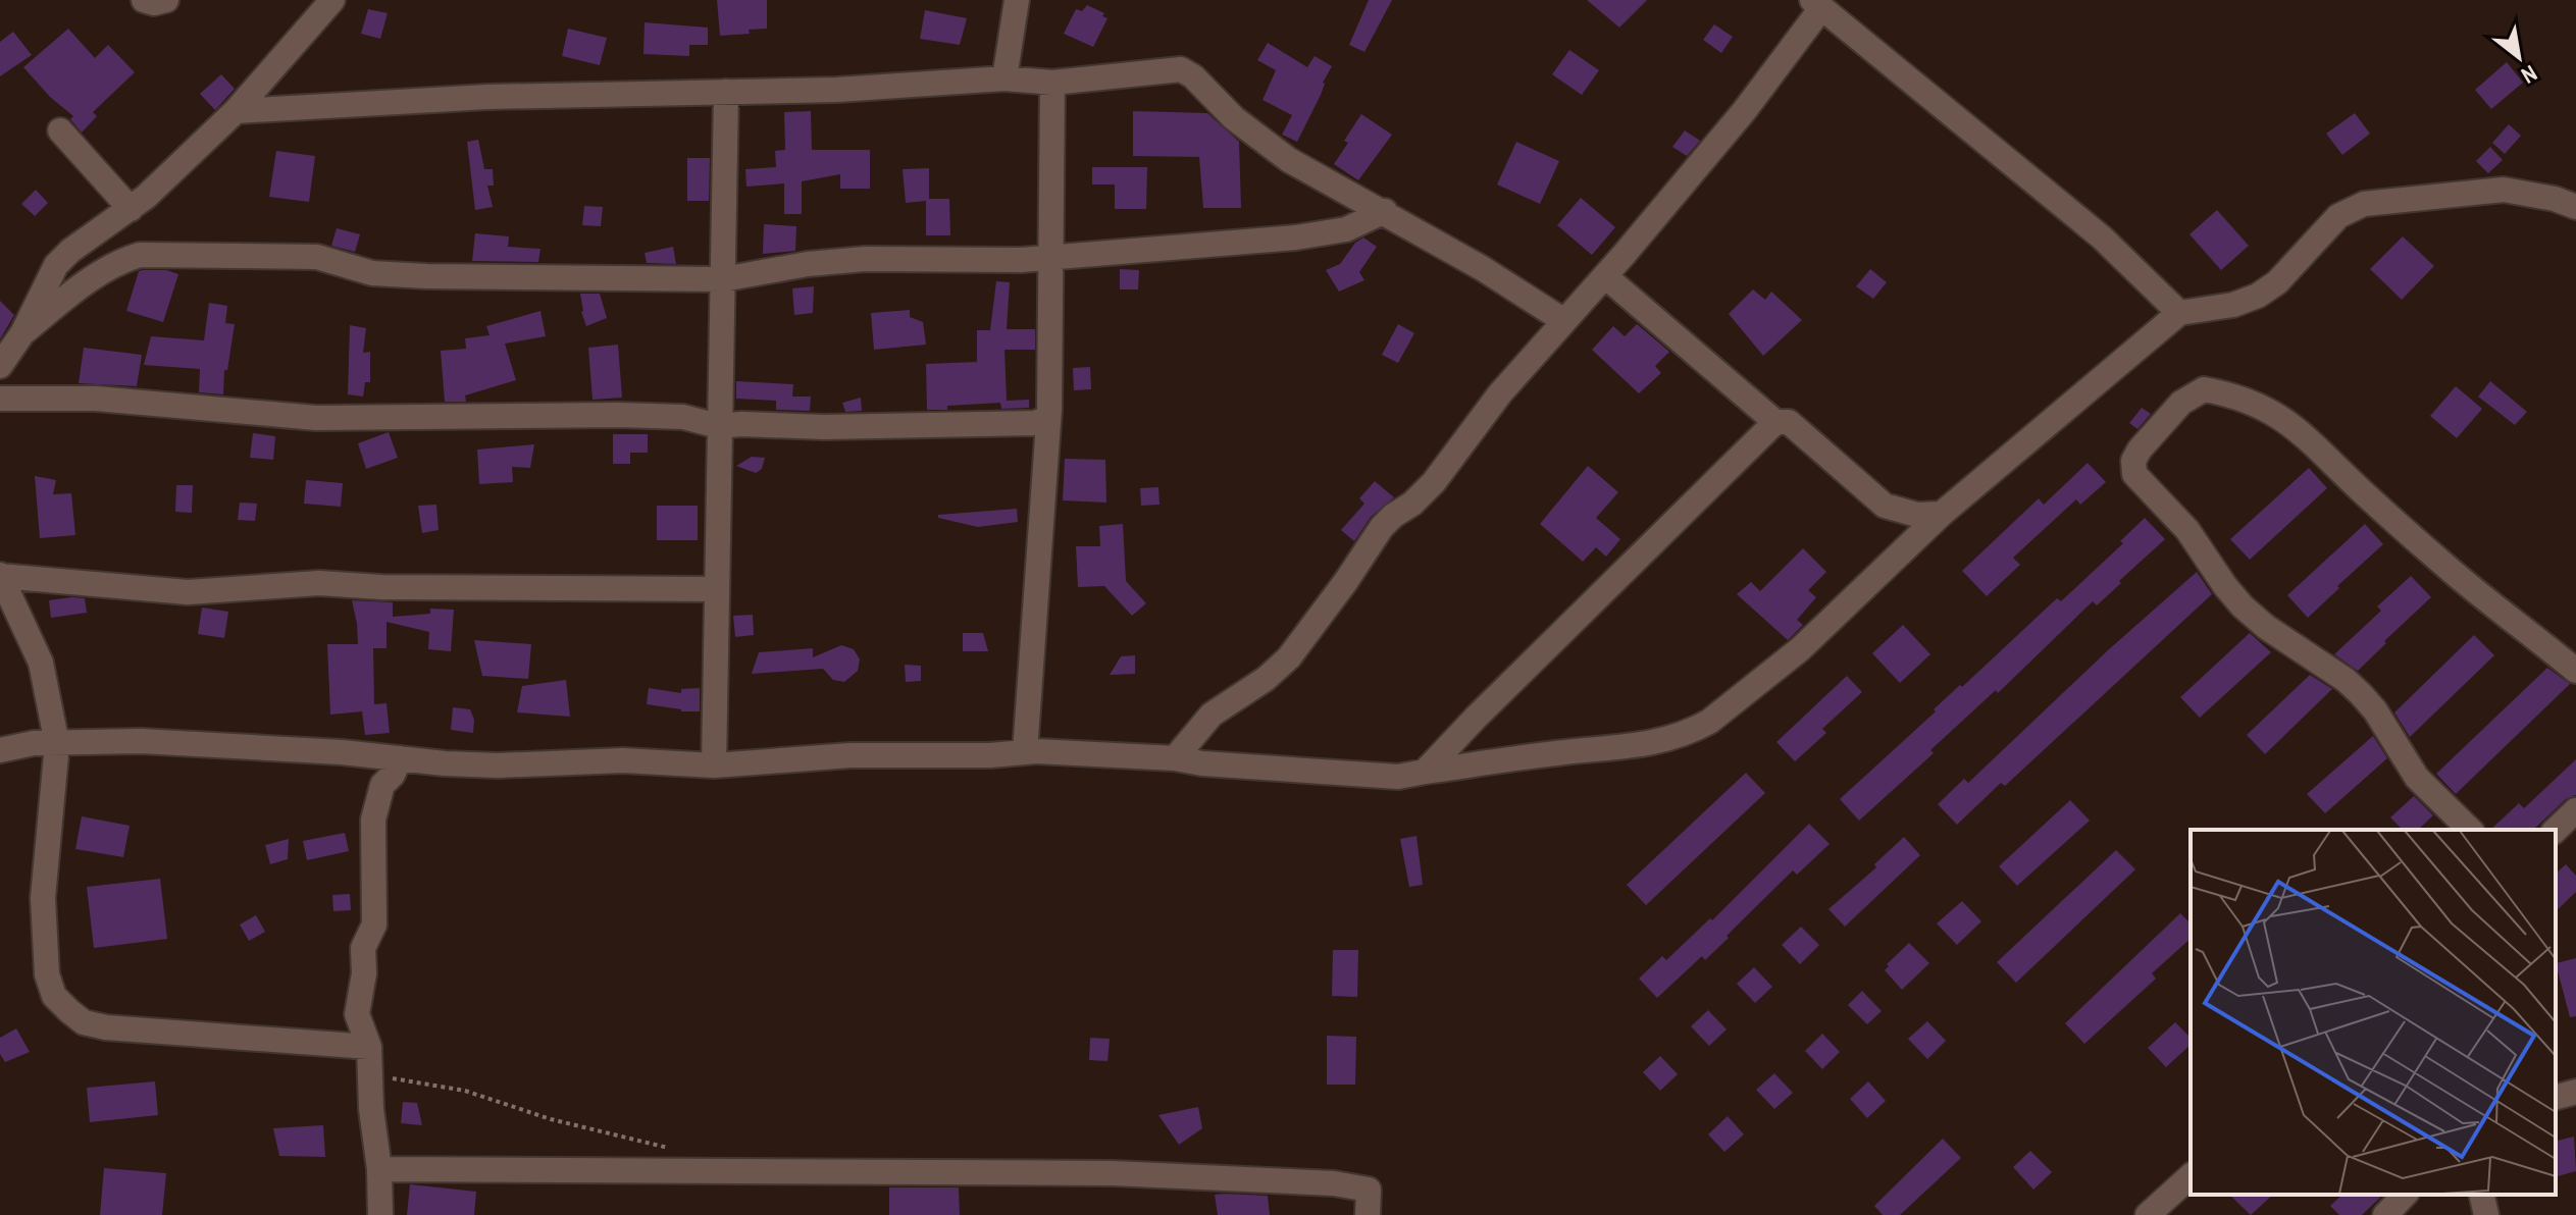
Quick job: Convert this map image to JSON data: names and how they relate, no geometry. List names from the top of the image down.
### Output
{
  "north": "bottom right"
}
